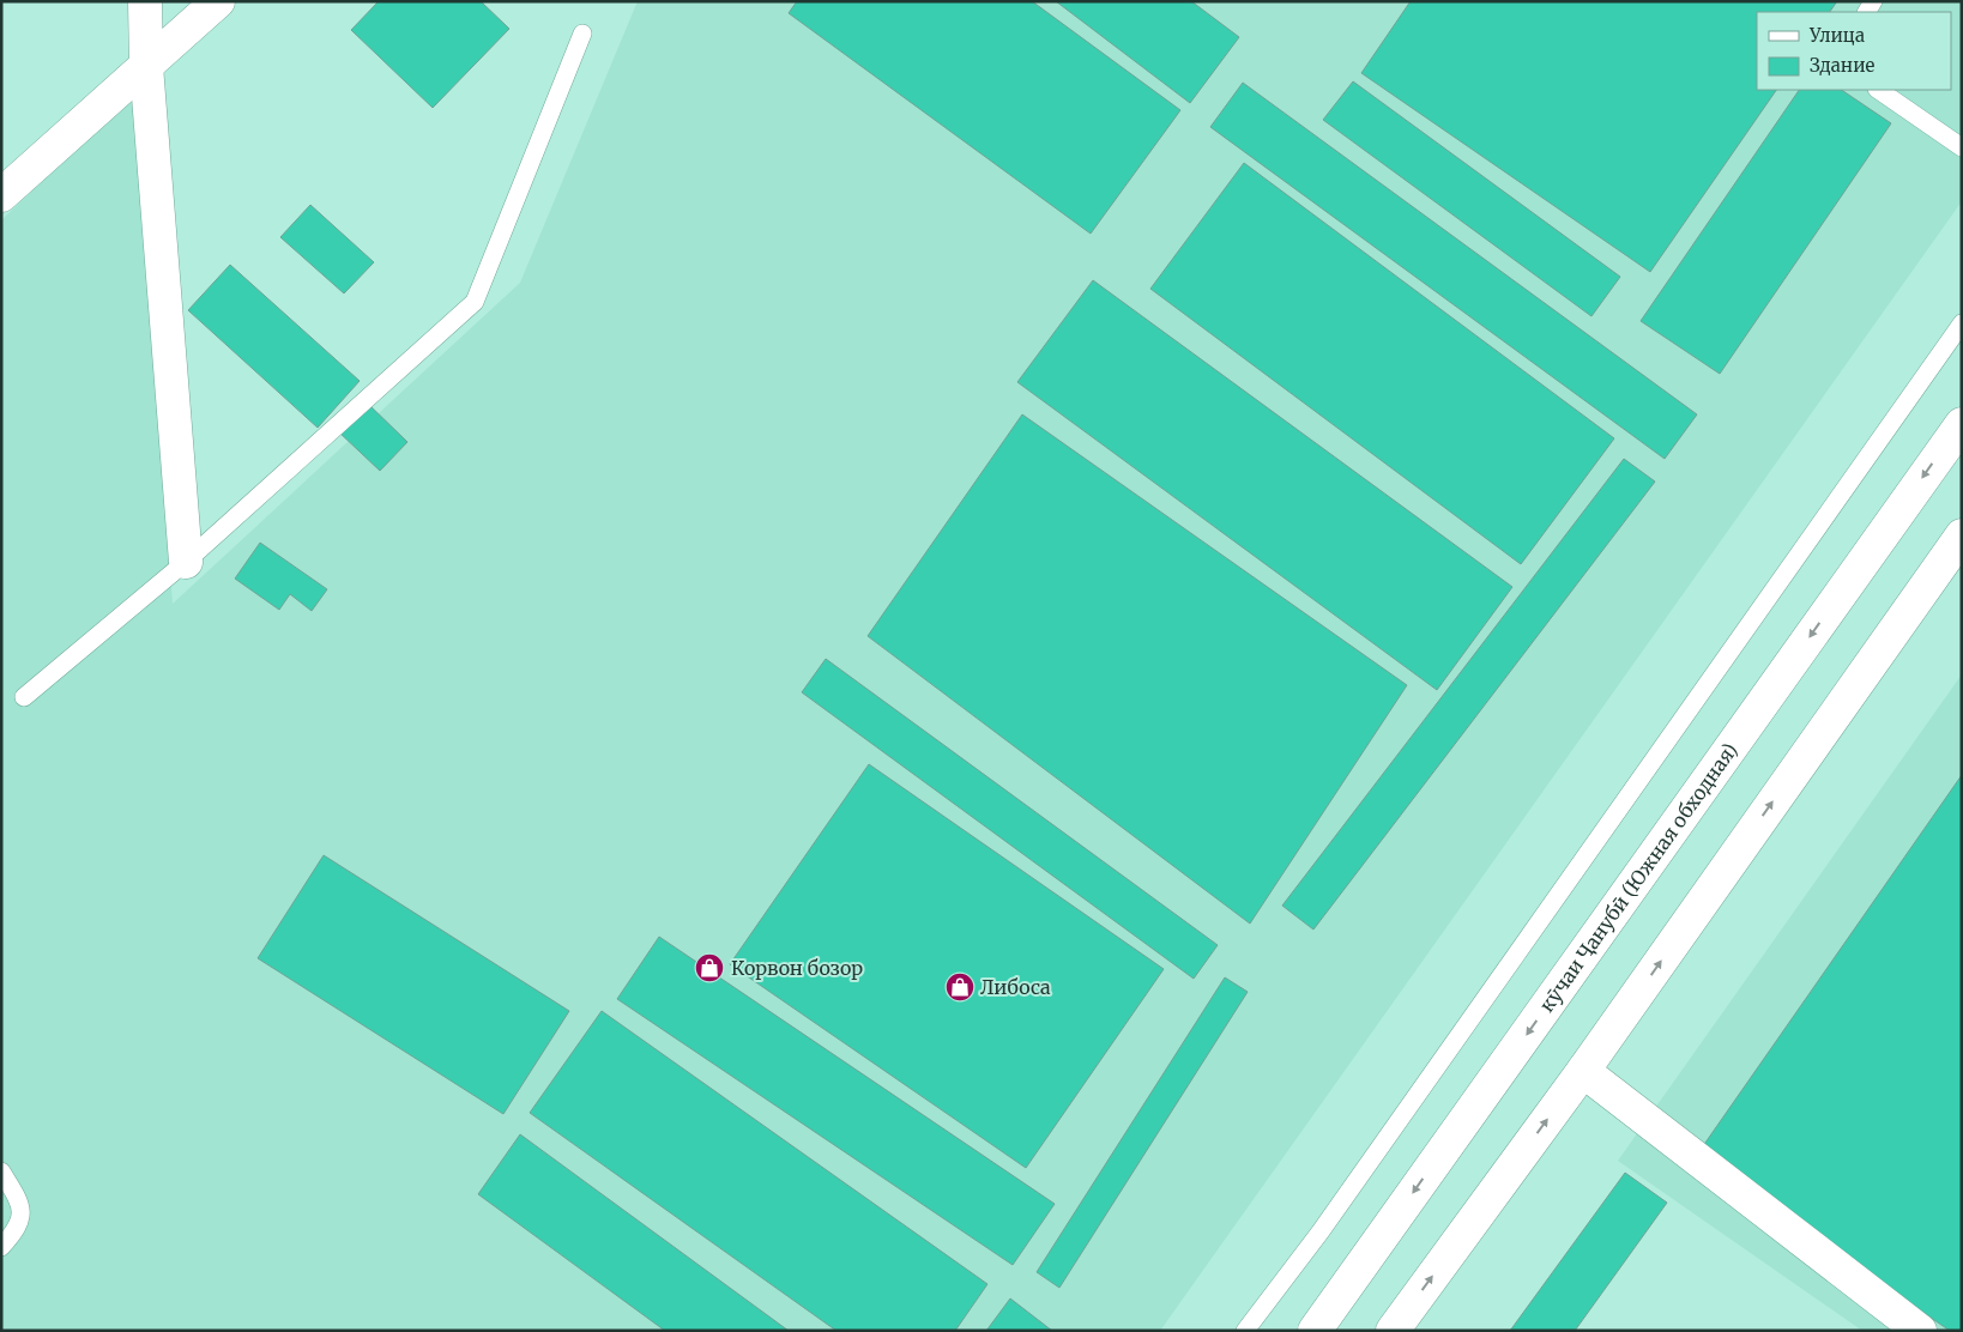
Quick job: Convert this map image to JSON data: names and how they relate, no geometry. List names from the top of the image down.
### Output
{
  "streets": {
    "main road": ["кӯчаи Ҷанубӣ (Южная обходная)"]
  },
  "places": {
    "shop": ["Корвон бозор", "Либоса"]
  },
  "legend": ["Улица", "Здание"]
}
